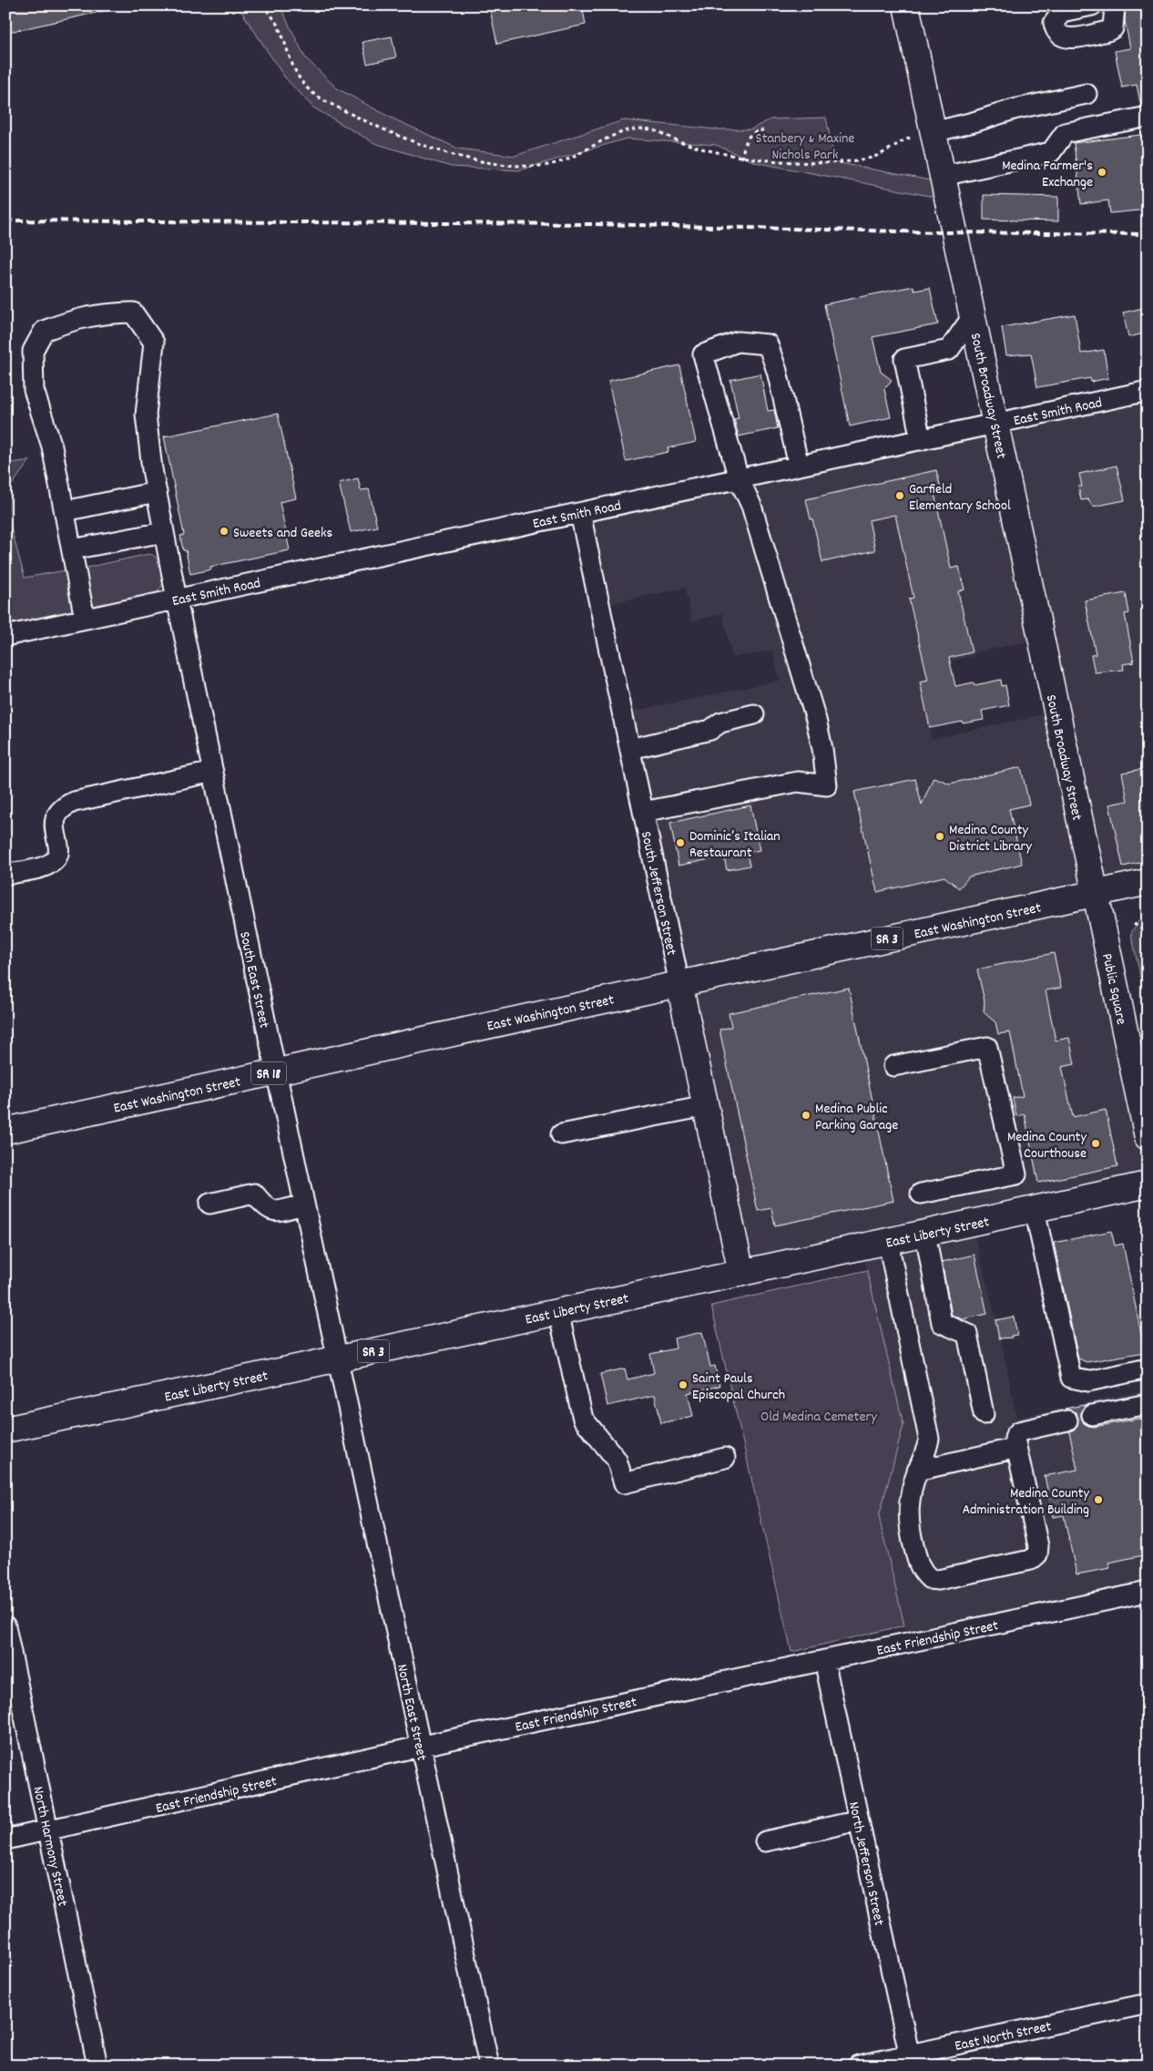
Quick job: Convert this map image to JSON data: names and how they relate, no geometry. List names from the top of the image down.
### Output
{
  "streets": {
    "main road": [
      "South Broadway Street",
      "South Jefferson Street",
      "East Washington Street",
      "SR 3",
      "Public Square",
      "SR 18",
      "East Liberty Street"
    ],
    "street": [
      "East Smith Road",
      "South East Street",
      "East Friendship Street",
      "North East Street",
      "North Harmony Street",
      "North Jefferson Street",
      "East North Street"
    ]
  },
  "crossings": [
    ["South Broadway Street", "East Smith Road"],
    ["South Broadway Street", "East Washington Street"],
    ["South Broadway Street", "SR 3"],
    ["South Broadway Street", "Public Square"],
    ["East Smith Road", "South Jefferson Street"],
    ["East Smith Road", "South East Street"],
    ["South Jefferson Street", "East Washington Street"],
    ["South Jefferson Street", "East Liberty Street"],
    ["East Washington Street", "SR 3"],
    ["East Washington Street", "South East Street"],
    ["East Washington Street", "Public Square"],
    ["SR 3", "Public Square"],
    ["South East Street", "East Liberty Street"],
    ["South East Street", "North East Street"],
    ["East Liberty Street", "North East Street"],
    ["East Friendship Street", "North East Street"],
    ["East Friendship Street", "North Harmony Street"],
    ["East Friendship Street", "North Jefferson Street"],
    ["North Jefferson Street", "East North Street"]
  ],
  "parks": ["Stanbery & Maxine Nichols Park", "Old Medina Cemetery"],
  "places": [
    "Medina Farmer's Exchange",
    "Garfield Elementary School",
    "Sweets and Geeks",
    "Medina County District Library",
    "Dominic’s Italian Restaurant",
    "Medina Public Parking Garage",
    "Medina County Courthouse",
    "Saint Pauls Episcopal Church",
    "Medina County Administration Building"
  ]
}
